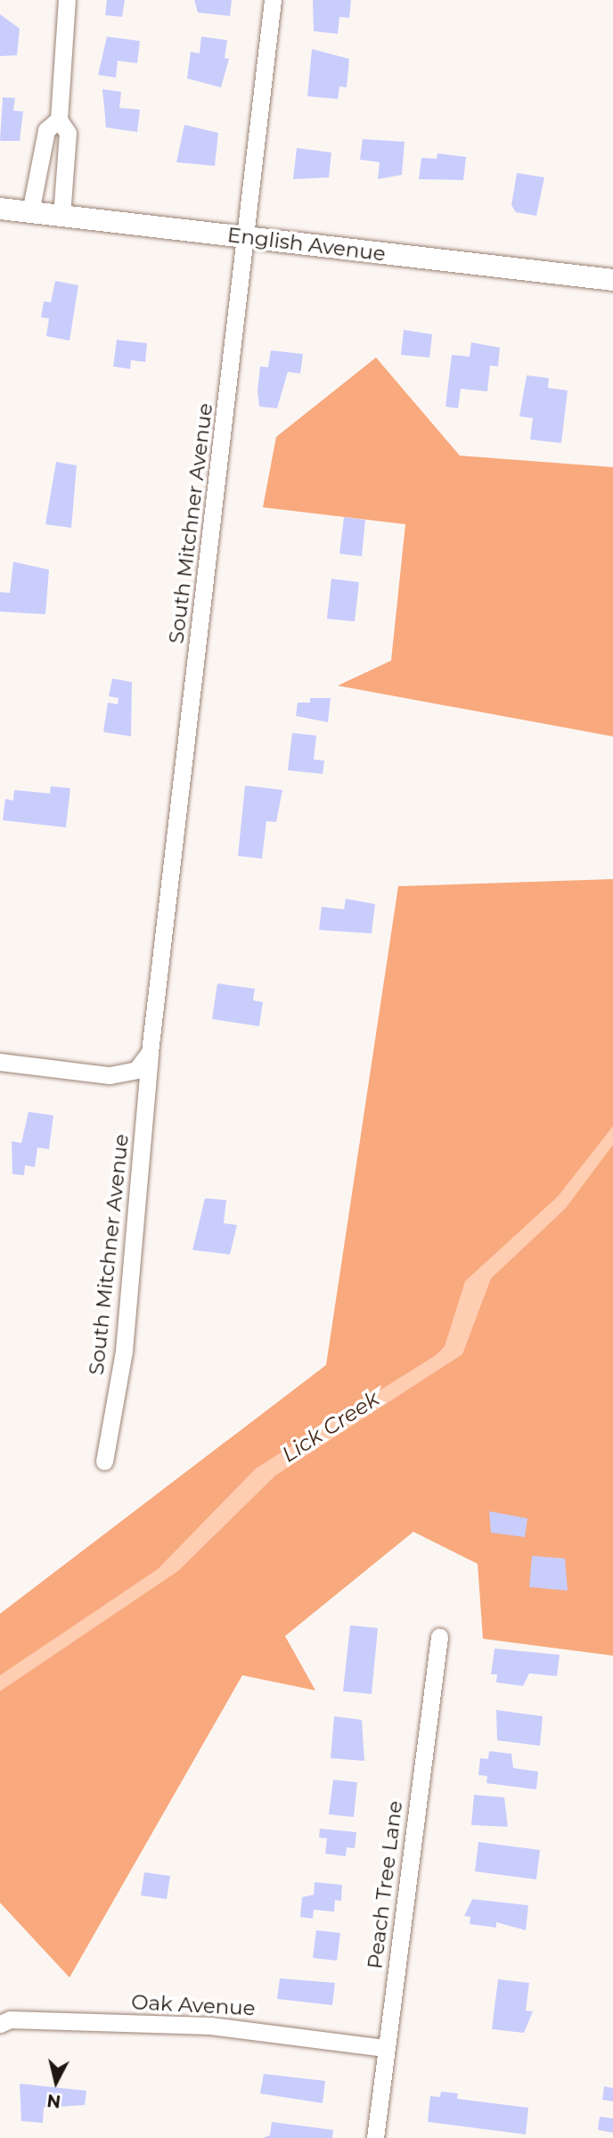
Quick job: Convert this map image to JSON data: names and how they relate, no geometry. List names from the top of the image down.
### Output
{
  "streets": {
    "street": [
      "English Avenue",
      "South Mitchner Avenue",
      "Peach Tree Lane",
      "Oak Avenue"
    ]
  },
  "crossings": [
    ["English Avenue", "South Mitchner Avenue"],
    ["Peach Tree Lane", "Oak Avenue"]
  ],
  "water": ["Lick Creek"],
  "north": "bottom"
}
